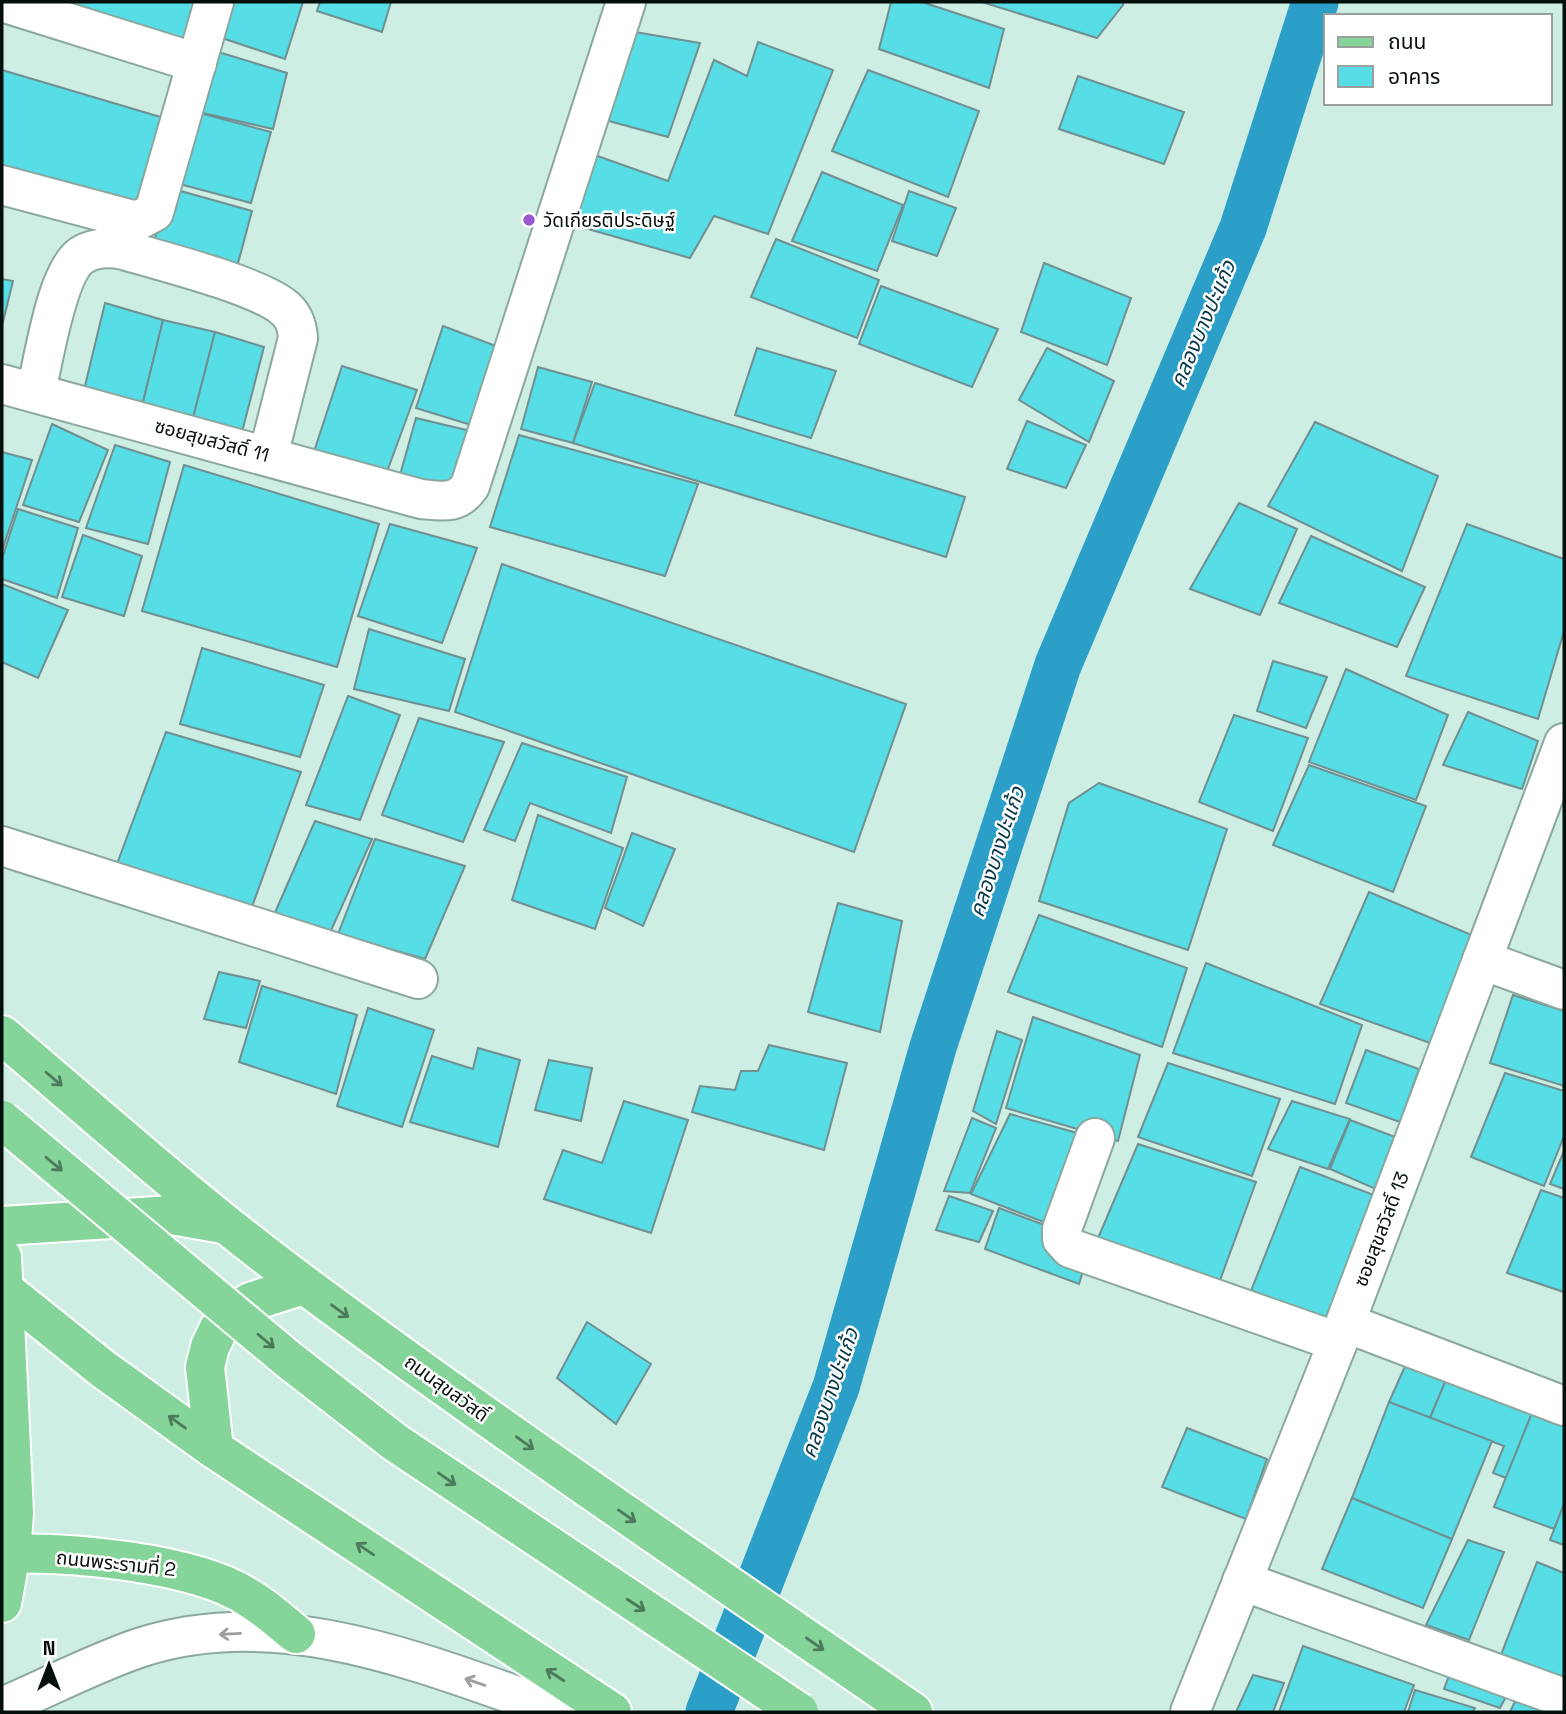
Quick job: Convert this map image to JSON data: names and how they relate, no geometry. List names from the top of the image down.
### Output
{
  "streets": {
    "main road": ["ถนนสุขสวัสดิ์", "ถนนพระรามที่ 2"],
    "street": ["ซอยสุขสวัสดิ์ 11", "ซอยสุขสวัสดิ์ 13"]
  },
  "water": ["คลองบางปะแก้ว"],
  "places": ["วัดเกียรติประดิษฐ์"],
  "legend": ["ถนน", "อาคาร"],
  "north": "top"
}
